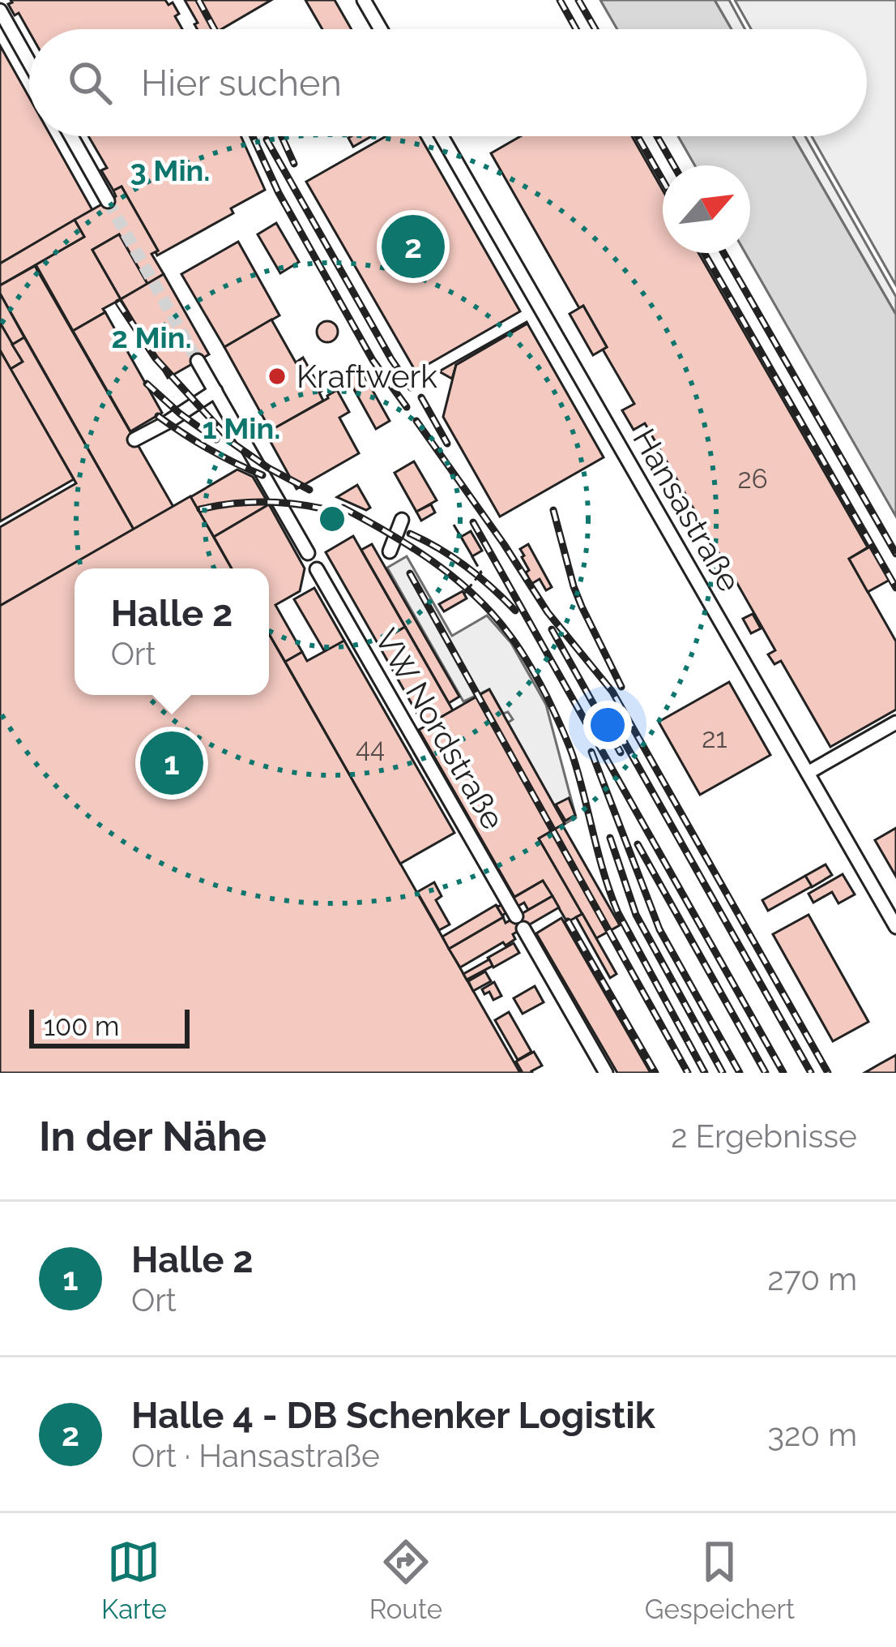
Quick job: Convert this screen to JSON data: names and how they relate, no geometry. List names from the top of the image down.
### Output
{
  "streets": {
    "street": ["Hansastraße", "VW Nordstraße"]
  },
  "places": ["Kraftwerk"],
  "house_numbers": ["26", "21", "44"],
  "scale_bar": "100 m",
  "north": "top right",
  "page": {
    "search": "Hier suchen",
    "pins": ["2", "1"],
    "popup": ["Halle 2", "Ort"],
    "scale": "100 m",
    "heading": ["In der Nähe", "2 Ergebnisse"],
    "list": [
      {
        "mark": "1",
        "name": "Halle 2",
        "note": "Ort",
        "value": "270 m"
      },
      {
        "mark": "2",
        "name": "Halle 4 - DB Schenker Logistik",
        "note": "Ort · Hansastraße",
        "value": "320 m"
      }
    ],
    "nav": ["Karte", "Route", "Gespeichert"]
  },
  "rings": ["3 Min.", "2 Min.", "1 Min."]
}
